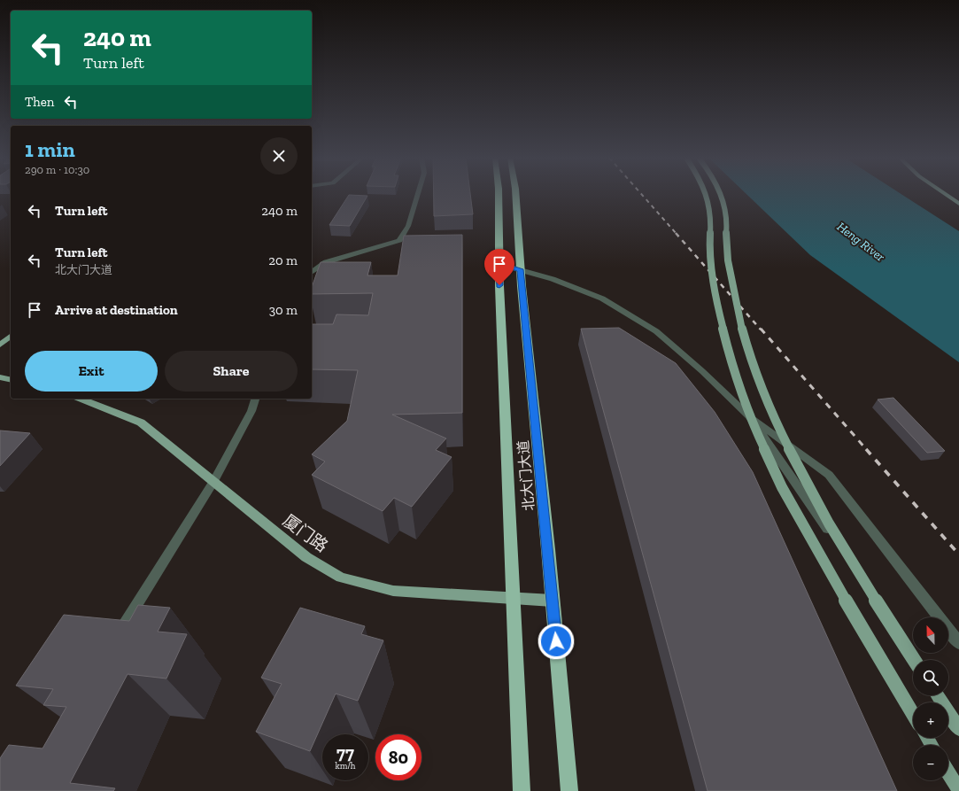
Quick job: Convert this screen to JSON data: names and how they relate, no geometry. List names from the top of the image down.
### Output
{
  "streets": {
    "highway": ["北大门大道"],
    "main road": ["厦门路"]
  },
  "crossings": [
    ["北大门大道", "厦门路"]
  ],
  "water": ["Heng River"],
  "north": "top",
  "page": {
    "turn": ["240 m", "Turn left"],
    "then": "Then",
    "heading": ["1 min", "290 m · 10:30"],
    "list": [
      {
        "name": "Turn left",
        "value": "240 m"
      },
      {
        "name": "Turn left",
        "note": "北大门大道",
        "value": "20 m"
      },
      {
        "name": "Arrive at destination",
        "value": "30 m"
      }
    ],
    "buttons": ["Exit", "Share"],
    "map_buttons": ["+", "−"],
    "speed": "77 km/h",
    "limit": "80"
  }
}
